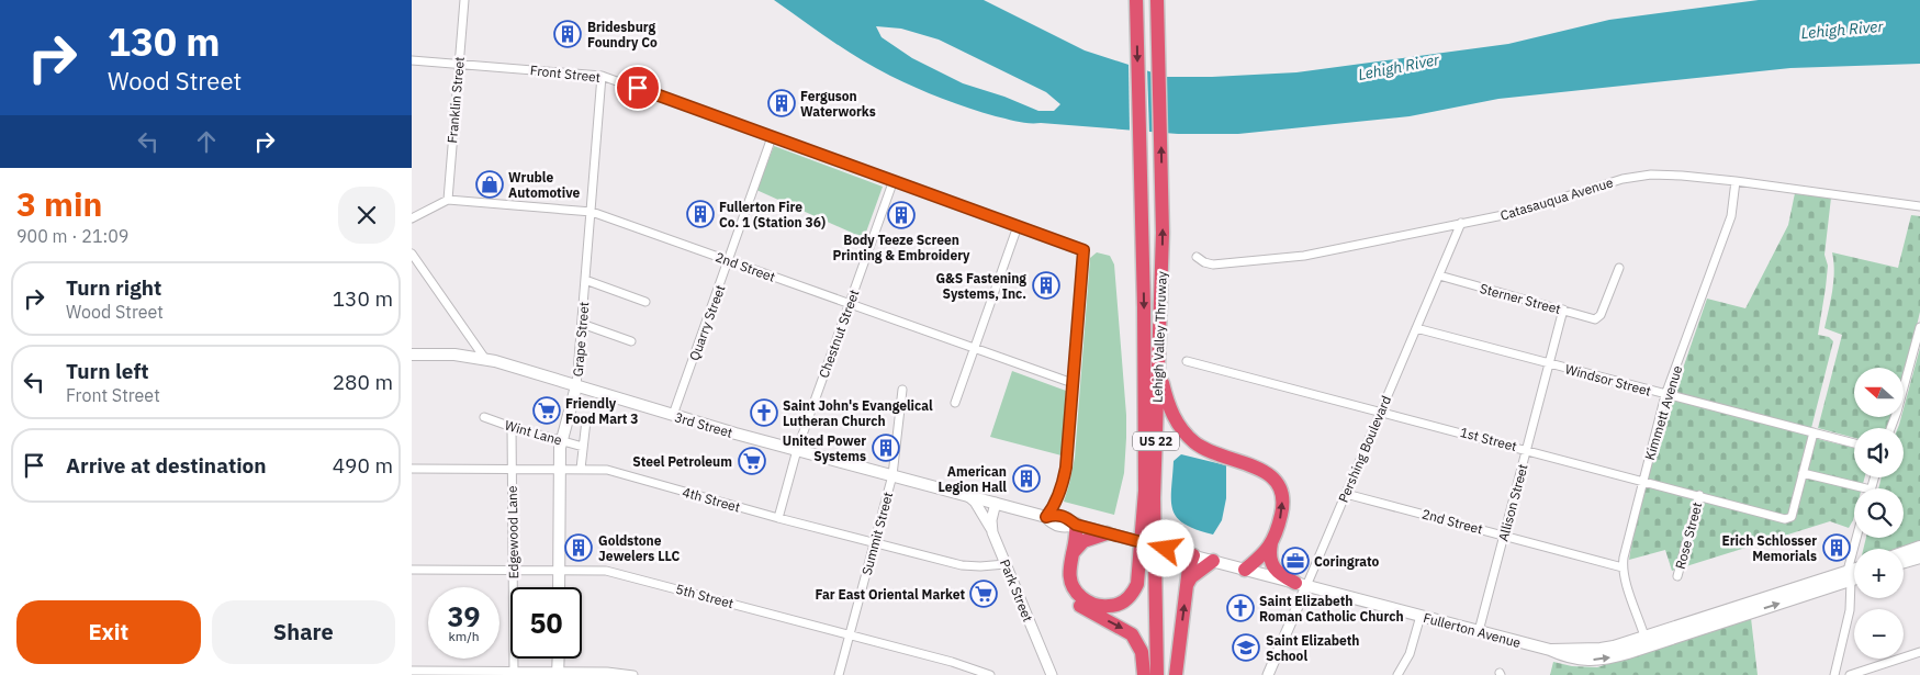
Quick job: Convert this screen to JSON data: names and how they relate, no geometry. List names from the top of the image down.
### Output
{
  "streets": {
    "highway": ["Lehigh Valley Thruway", "US 22"],
    "main road": ["Grape Street", "3rd Street", "Fullerton Avenue"],
    "street": [
      "Front Street",
      "Franklin Street",
      "Catasauqua Avenue",
      "2nd Street",
      "Sterner Street",
      "Quarry Street",
      "Chestnut Street",
      "Windsor Street",
      "Kimmett Avenue",
      "Wint Lane",
      "1st Street",
      "Pershing Boulevard",
      "4th Street",
      "Allison Street",
      "Edgewood Lane",
      "Summit Street",
      "Rose Street",
      "Park Street",
      "5th Street"
    ]
  },
  "crossings": [
    ["Front Street", "Franklin Street"],
    ["Front Street", "2nd Street"],
    ["Front Street", "Quarry Street"],
    ["Front Street", "Chestnut Street"],
    ["Front Street", "Grape Street"],
    ["Franklin Street", "2nd Street"],
    ["Catasauqua Avenue", "Kimmett Avenue"],
    ["Catasauqua Avenue", "Pershing Boulevard"],
    ["2nd Street", "Quarry Street"],
    ["2nd Street", "Chestnut Street"],
    ["2nd Street", "Grape Street"],
    ["2nd Street", "Kimmett Avenue"],
    ["2nd Street", "Pershing Boulevard"],
    ["2nd Street", "Allison Street"],
    ["Sterner Street", "Pershing Boulevard"],
    ["Sterner Street", "Allison Street"],
    ["Quarry Street", "3rd Street"],
    ["Chestnut Street", "3rd Street"],
    ["Chestnut Street", "4th Street"],
    ["Grape Street", "3rd Street"],
    ["Grape Street", "Wint Lane"],
    ["Grape Street", "4th Street"],
    ["Grape Street", "5th Street"],
    ["Windsor Street", "Kimmett Avenue"],
    ["Windsor Street", "Pershing Boulevard"],
    ["Windsor Street", "Allison Street"],
    ["Kimmett Avenue", "1st Street"],
    ["Kimmett Avenue", "Fullerton Avenue"],
    ["3rd Street", "Summit Street"],
    ["3rd Street", "Park Street"],
    ["3rd Street", "Fullerton Avenue"],
    ["Wint Lane", "Edgewood Lane"],
    ["1st Street", "Pershing Boulevard"],
    ["1st Street", "Allison Street"],
    ["1st Street", "Rose Street"],
    ["Pershing Boulevard", "Fullerton Avenue"],
    ["4th Street", "Edgewood Lane"],
    ["4th Street", "Summit Street"],
    ["4th Street", "Park Street"],
    ["Allison Street", "Fullerton Avenue"],
    ["Edgewood Lane", "5th Street"],
    ["Summit Street", "5th Street"],
    ["Park Street", "Fullerton Avenue"]
  ],
  "water": ["Lehigh River"],
  "places": {
    "building": [
      "Bridesburg Foundry Co",
      "Ferguson Waterworks",
      "Fullerton Fire Co. 1 (Station 36)",
      "Body Teeze Screen Printing & Embroidery",
      "G&S Fastening Systems, Inc.",
      "United Power Systems",
      "American Legion Hall",
      "Goldstone Jewelers LLC",
      "Erich Schlosser Memorials"
    ],
    "shop": ["Wruble Automotive"],
    "supermarket": ["Friendly Food Mart 3", "Steel Petroleum", "Far East Oriental Market"],
    "church": ["Saint John's Evangelical Lutheran Church", "Saint Elizabeth Roman Catholic Church"],
    "office": ["Coringrato"],
    "school or university": ["Saint Elizabeth School"]
  },
  "north": "left",
  "page": {
    "turn": ["130 m", "Wood Street"],
    "heading": ["3 min", "900 m · 21:09"],
    "list": [
      {
        "name": "Turn right",
        "note": "Wood Street",
        "value": "130 m"
      },
      {
        "name": "Turn left",
        "note": "Front Street",
        "value": "280 m"
      },
      {
        "name": "Arrive at destination",
        "value": "490 m"
      }
    ],
    "map_buttons": ["+", "−"],
    "speed": "39 km/h",
    "limit": "50",
    "buttons": ["Exit", "Share"]
  }
}
